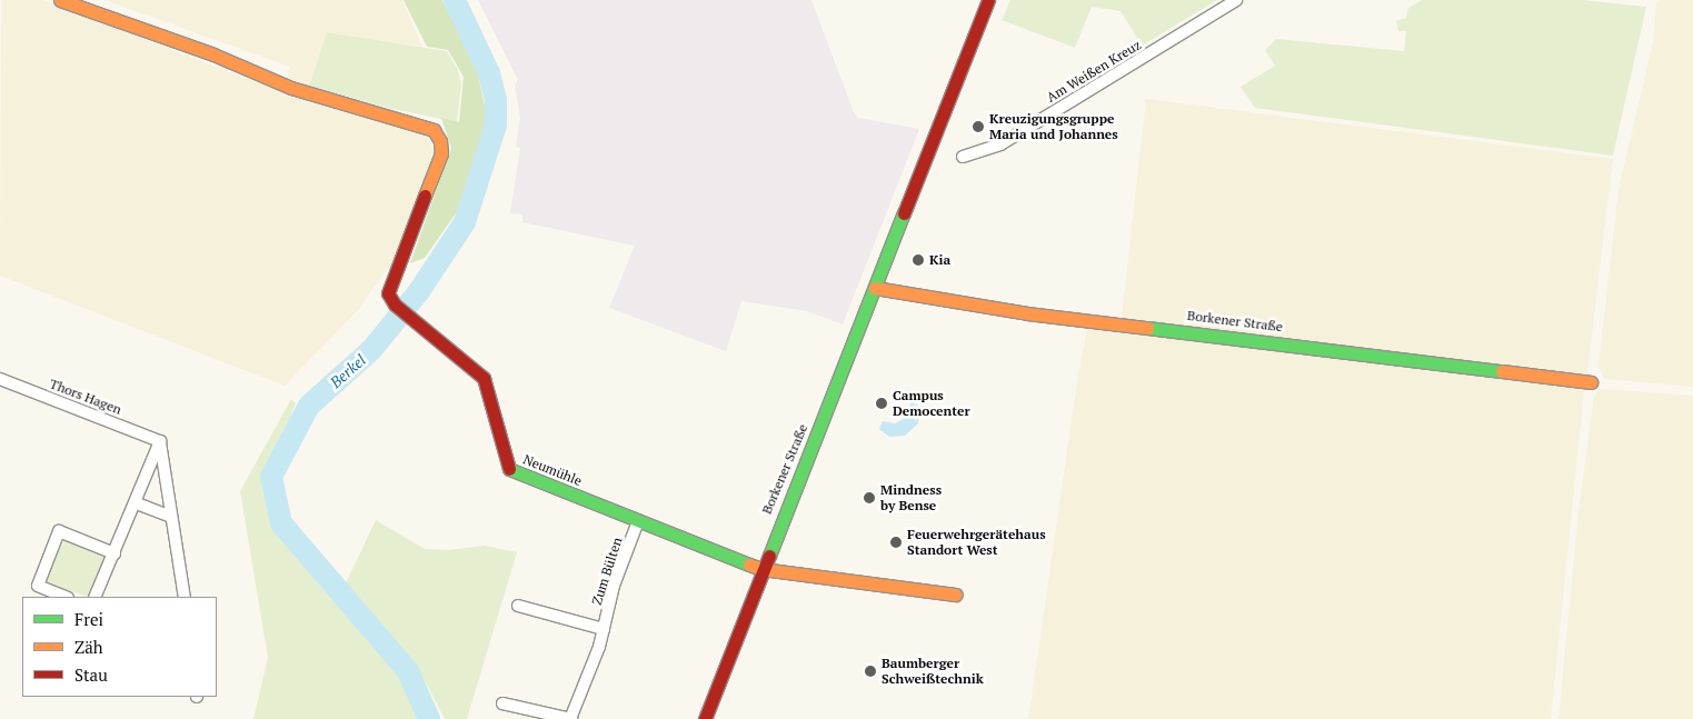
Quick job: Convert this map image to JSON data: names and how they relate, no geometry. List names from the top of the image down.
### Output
{
  "streets": {
    "street": [
      "Am Weißen Kreuz",
      "Borkener Straße",
      "Thors Hagen",
      "Neumühle",
      "Zum Bülten"
    ]
  },
  "crossings": [
    ["Borkener Straße", "Neumühle"],
    ["Neumühle", "Zum Bülten"]
  ],
  "water": ["Berkel"],
  "places": [
    "Kreuzigungsgruppe Maria und Johannes",
    "Kia",
    "Campus Democenter",
    "Mindness by Bense",
    "Feuerwehrgerätehaus Standort West",
    "Baumberger Schweißtechnik"
  ],
  "legend": ["Frei", "Zäh", "Stau"]
}
